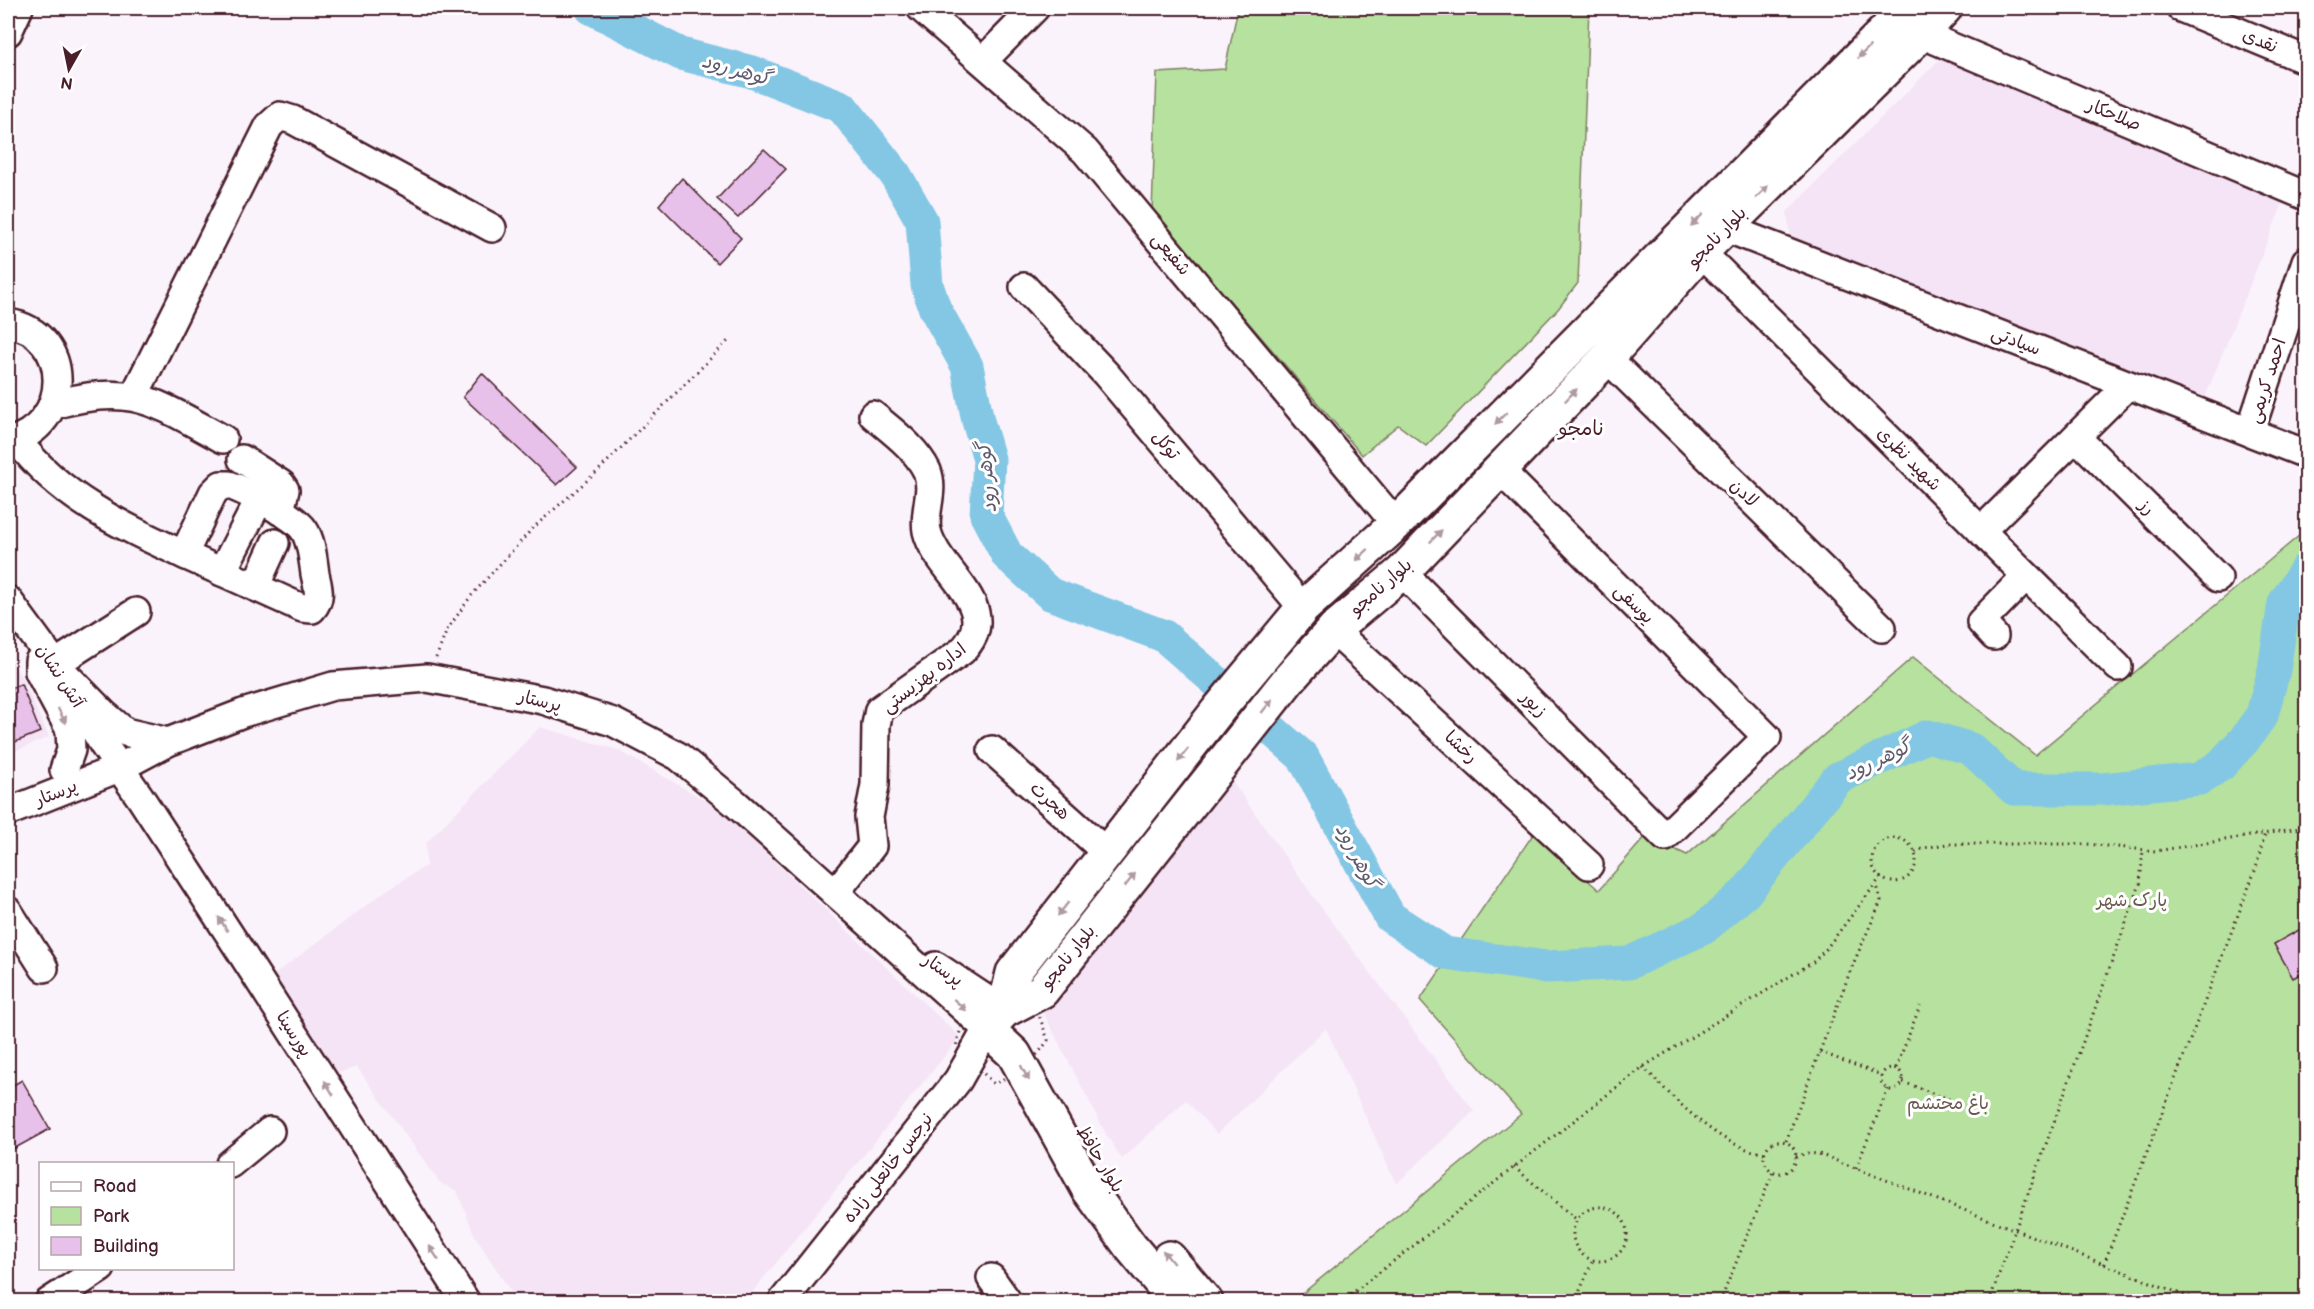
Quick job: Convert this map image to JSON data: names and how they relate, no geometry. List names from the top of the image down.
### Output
{
  "streets": {
    "main road": ["بلوار نامجو", "بلوار حافظ"],
    "street": [
      "نقدی",
      "صلاحکار",
      "شفیعی",
      "سیادتی",
      "احمد کریمی",
      "توکل",
      "شهید نظری",
      "لادن",
      "رز",
      "یوسفی",
      "آتش نشان",
      "اداره بهزیستی",
      "پرستار",
      "زیور",
      "رخشا",
      "هجرت",
      "پورسینا",
      "نرجس خانعلی زاده"
    ]
  },
  "crossings": [
    ["صلاحکار", "بلوار نامجو"],
    ["بلوار نامجو", "شفیعی"],
    ["بلوار نامجو", "سیادتی"],
    ["بلوار نامجو", "توکل"],
    ["بلوار نامجو", "شهید نظری"],
    ["بلوار نامجو", "لادن"],
    ["بلوار نامجو", "یوسفی"],
    ["بلوار نامجو", "پرستار"],
    ["بلوار نامجو", "زیور"],
    ["بلوار نامجو", "رخشا"],
    ["بلوار نامجو", "هجرت"],
    ["بلوار نامجو", "بلوار حافظ"],
    ["بلوار نامجو", "نرجس خانعلی زاده"],
    ["سیادتی", "احمد کریمی"],
    ["یوسفی", "زیور"],
    ["آتش نشان", "پرستار"],
    ["آتش نشان", "پورسینا"],
    ["اداره بهزیستی", "پرستار"],
    ["پرستار", "پورسینا"],
    ["پرستار", "بلوار حافظ"],
    ["پرستار", "نرجس خانعلی زاده"],
    ["بلوار حافظ", "نرجس خانعلی زاده"]
  ],
  "one_way": ["پورسینا"],
  "districts": ["نامجو"],
  "water": ["گوهر رود"],
  "parks": ["پارک شهر", "باغ محتشم"],
  "legend": ["Road", "Park", "Building"],
  "north": "bottom"
}
